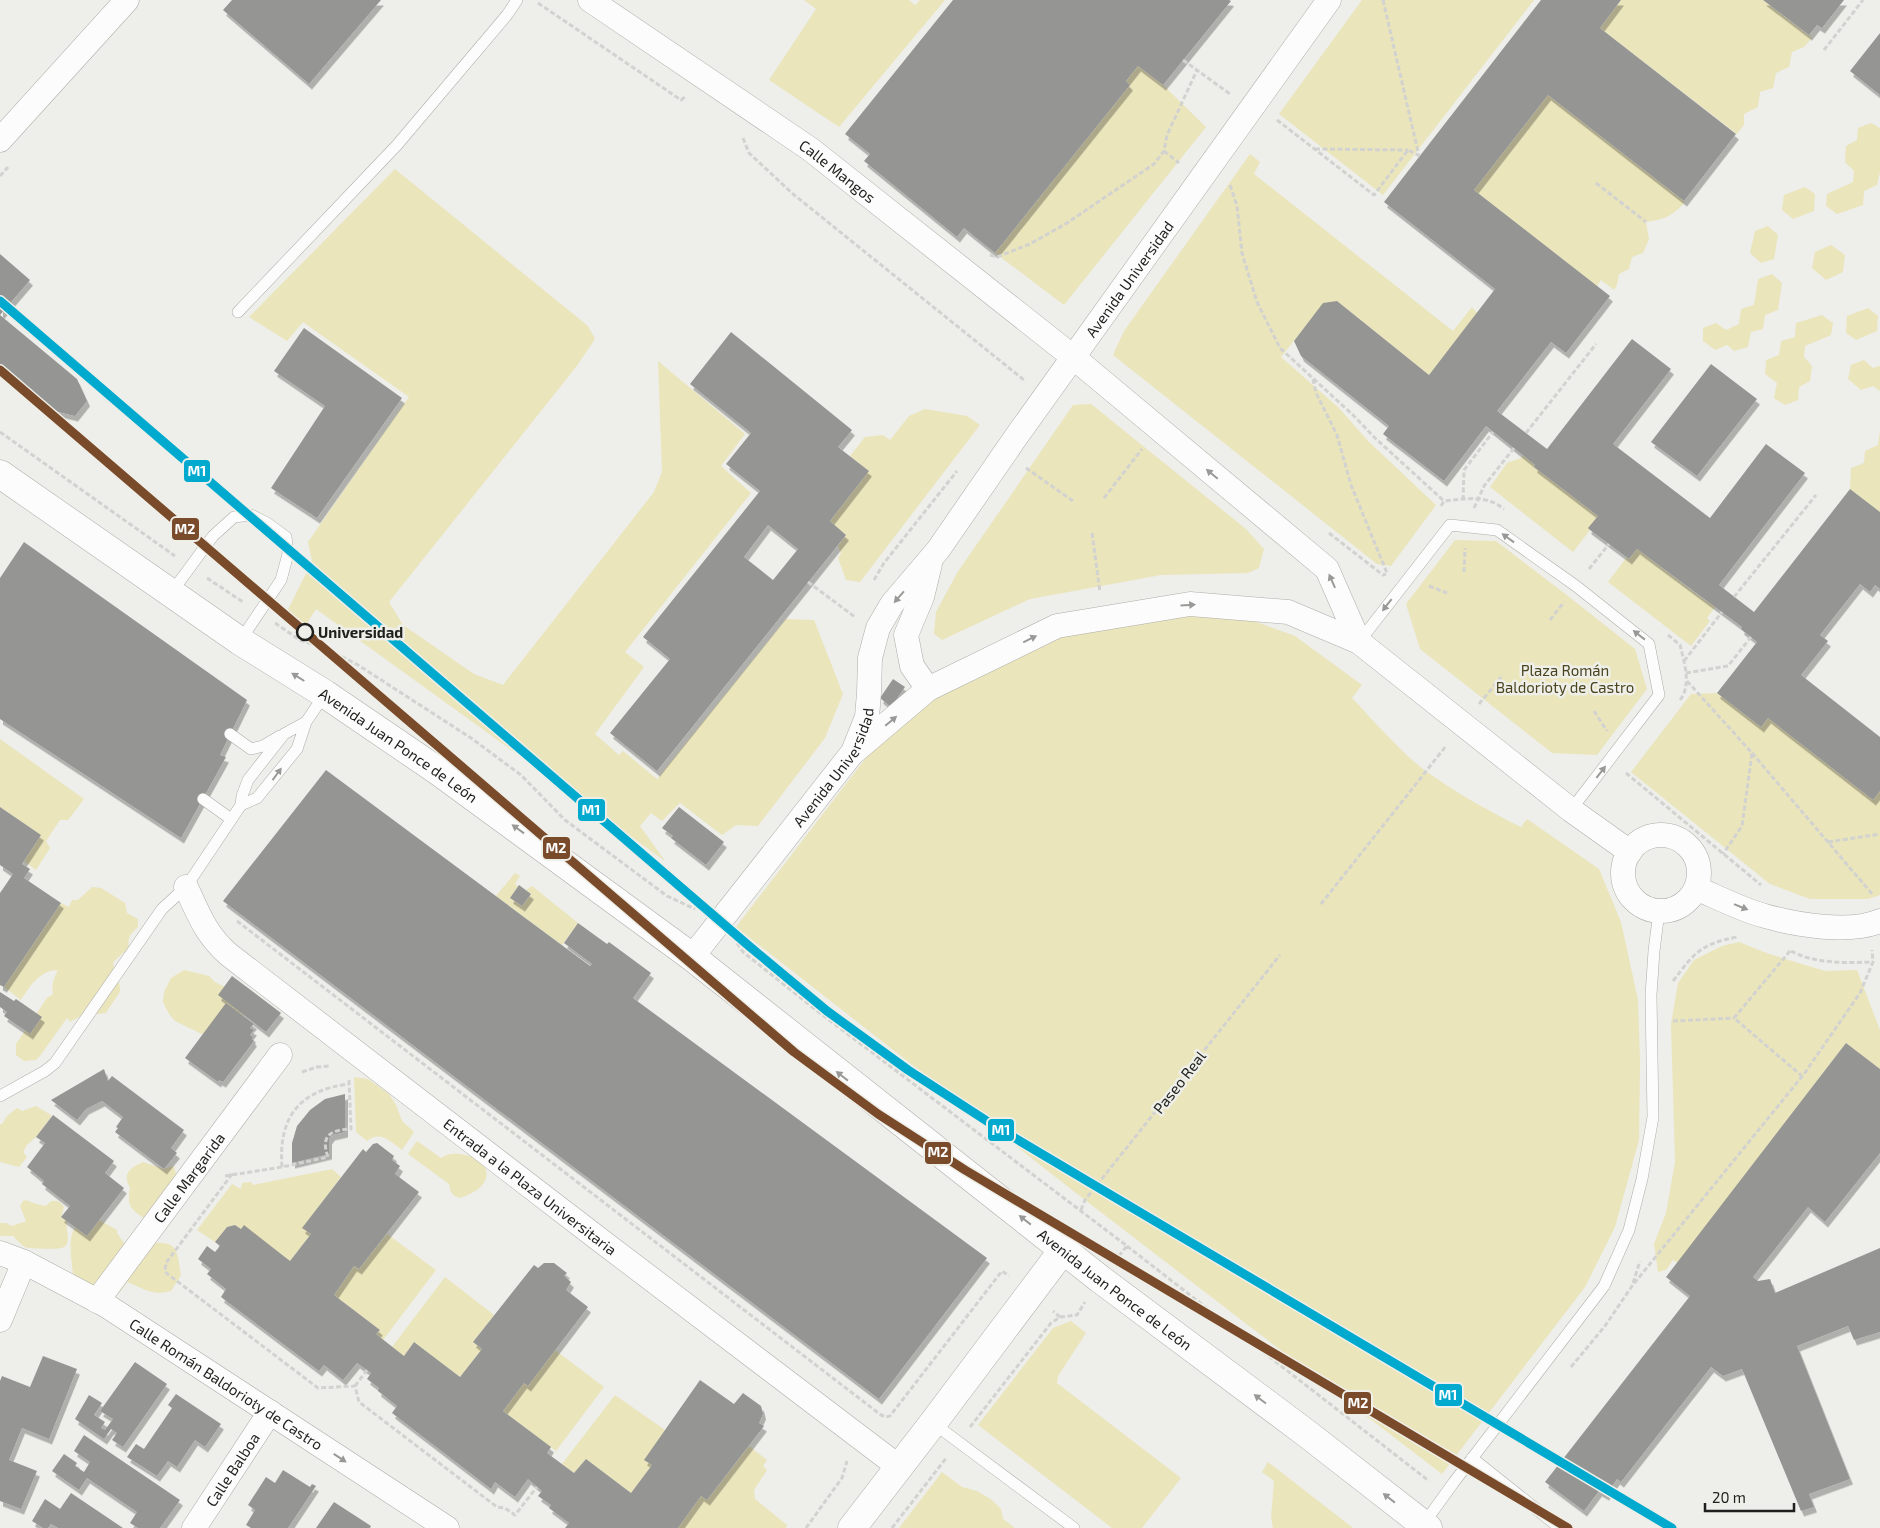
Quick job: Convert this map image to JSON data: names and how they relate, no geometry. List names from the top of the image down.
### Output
{
  "streets": {
    "street": [
      "Calle Mangos",
      "Avenida Universidad",
      "Avenida Juan Ponce de León",
      "Calle Margarida",
      "Entrada a la Plaza Universitaria",
      "Calle Román Baldorioty de Castro",
      "Calle Balboa"
    ],
    "path": ["Paseo Real"]
  },
  "crossings": [
    ["Calle Mangos", "Avenida Universidad"],
    ["Avenida Universidad", "Avenida Juan Ponce de León"],
    ["Calle Margarida", "Calle Román Baldorioty de Castro"],
    ["Calle Román Baldorioty de Castro", "Calle Balboa"]
  ],
  "one_way": ["Calle Mangos", "Avenida Juan Ponce de León", "Calle Román Baldorioty de Castro"],
  "parks": ["Plaza Román Baldorioty de Castro"],
  "places": ["Universidad"],
  "lines": ["transit line M1", "transit line M2"],
  "scale_bar": "20 m"
}
